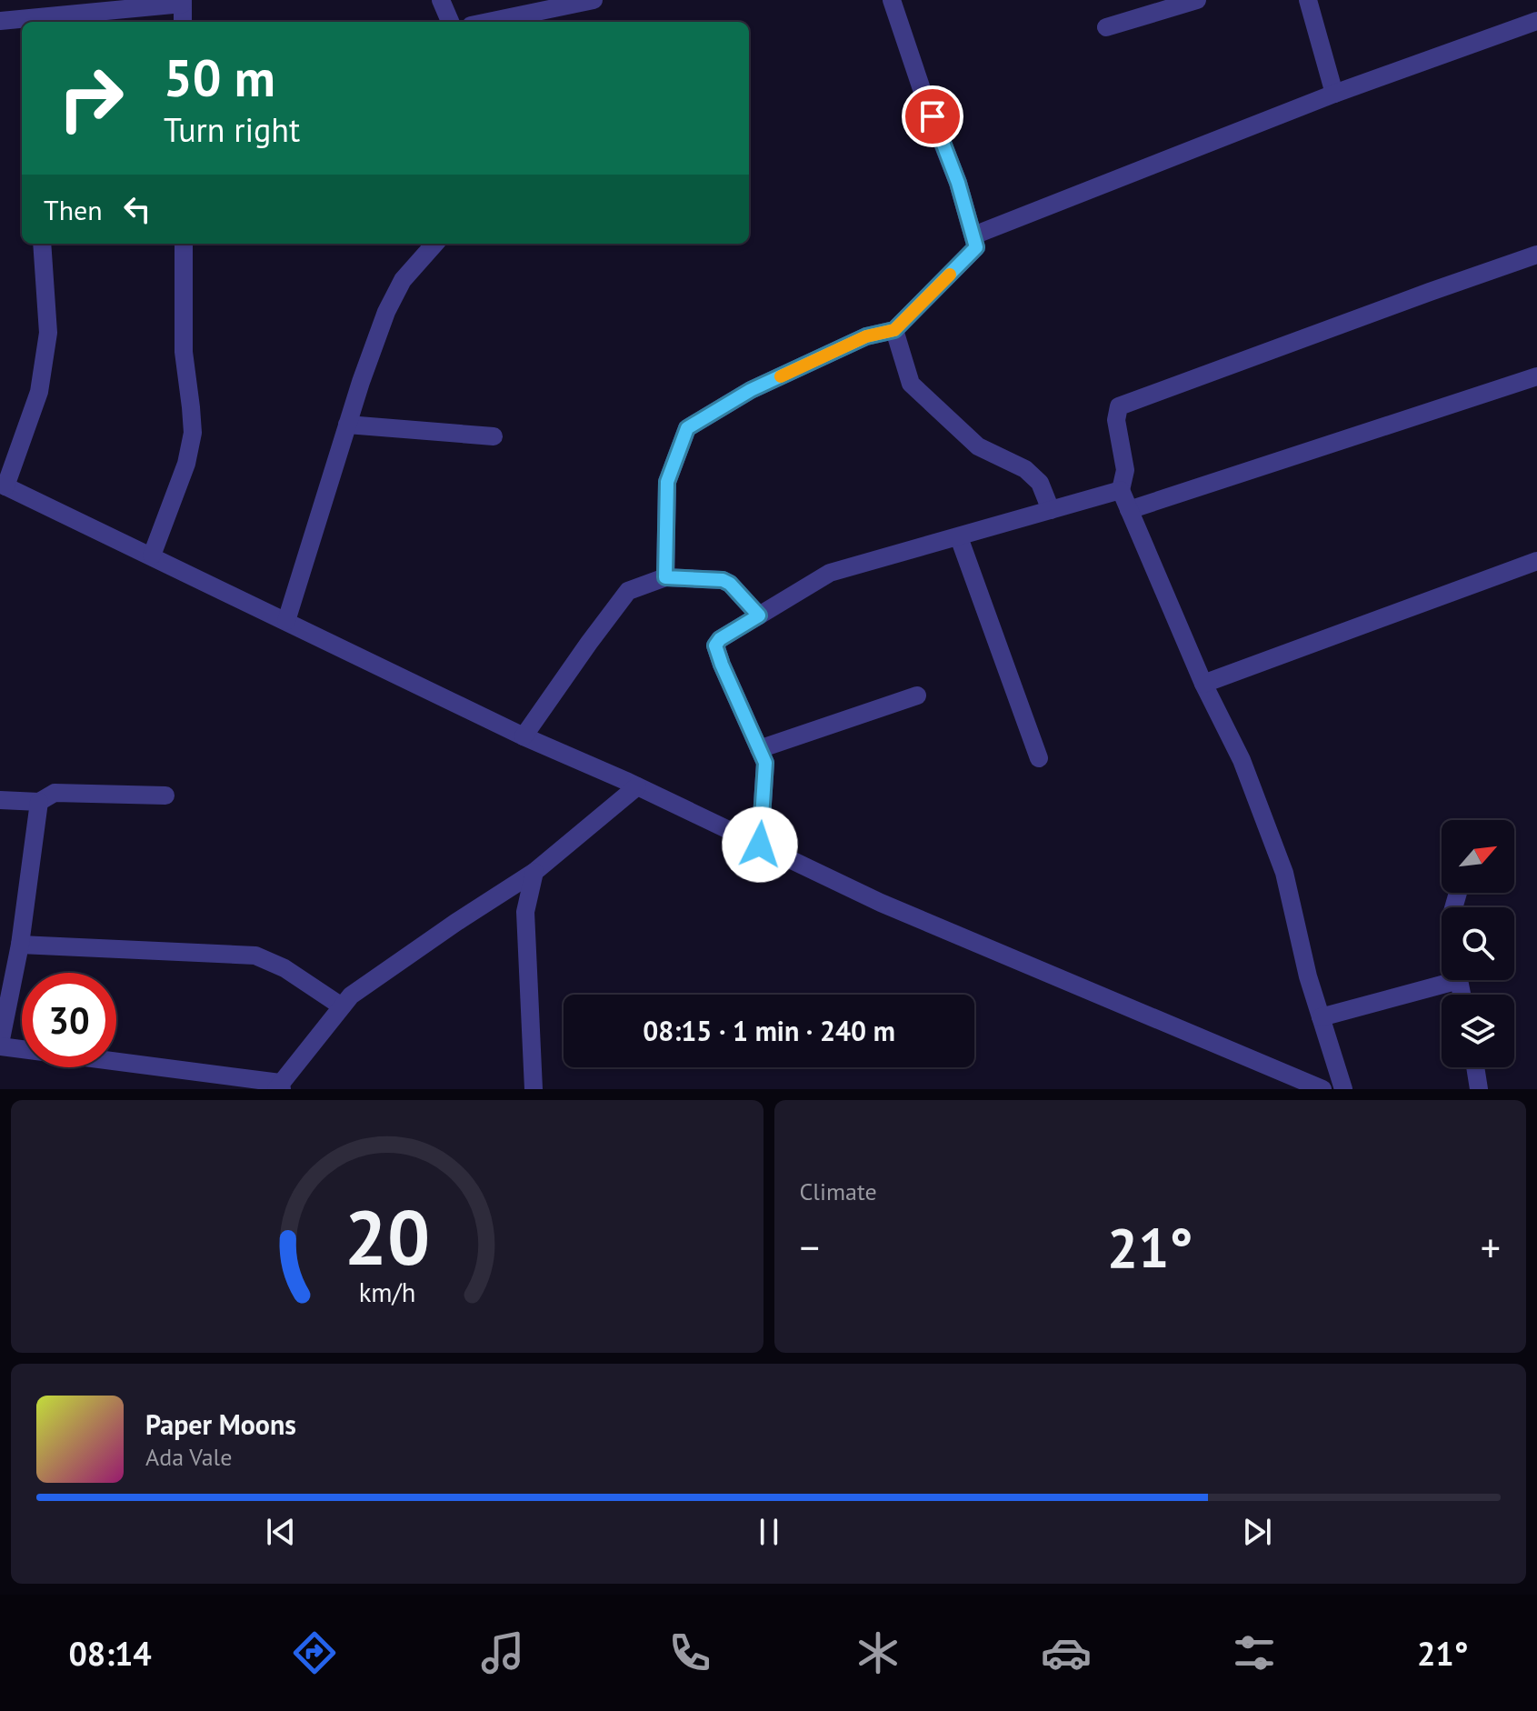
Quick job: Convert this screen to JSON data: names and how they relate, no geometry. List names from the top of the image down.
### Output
{
  "north": "top right",
  "page": {
    "turn": ["50 m", "Turn right"],
    "then": "Then",
    "limit": "30",
    "trip": "08:15 · 1 min · 240 m",
    "tile": "Climate",
    "heat": ["−", "21°", "+"],
    "song": ["Paper Moons", "Ada Vale"],
    "tabs": ["08:14", "21°"],
    "gauge": ["20", "km/h"]
  }
}
